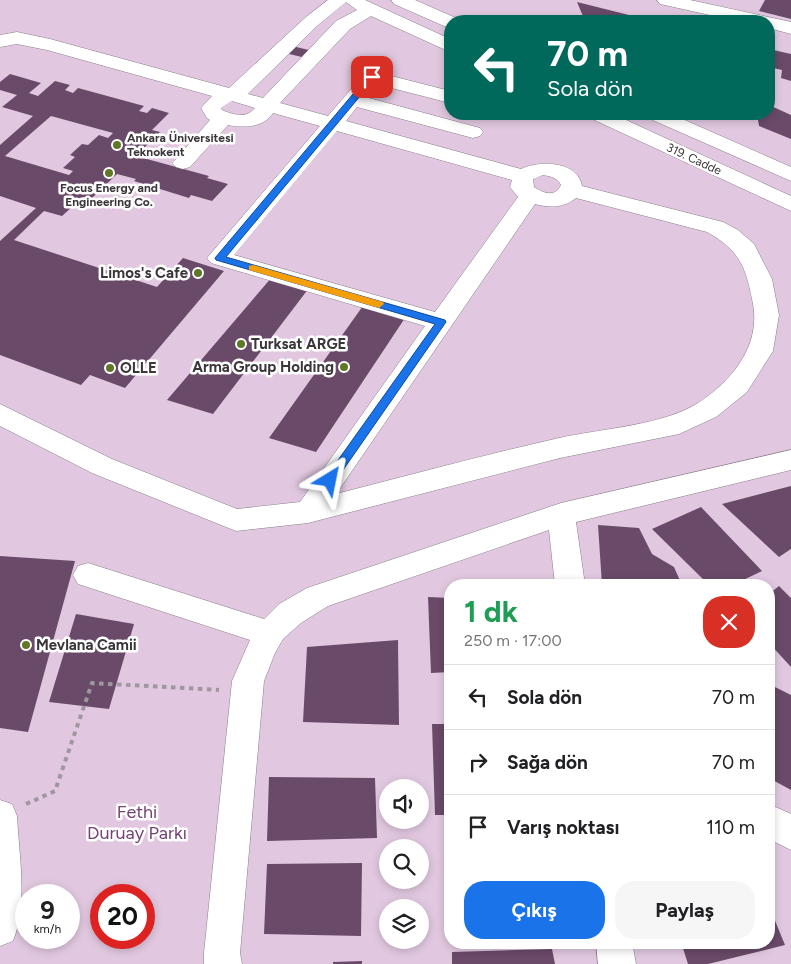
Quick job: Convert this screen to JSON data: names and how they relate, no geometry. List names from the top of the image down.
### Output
{
  "streets": {
    "street": ["319. Cadde"]
  },
  "parks": ["Fethi Duruay Parkı"],
  "places": [
    "Ankara Üniversitesi Teknokent",
    "Focus Energy and Engineering Co.",
    "Limos's Cafe",
    "Turksat ARGE",
    "Arma Group Holding",
    "OLLE",
    "Mevlana Camii"
  ],
  "page": {
    "turn": ["70 m", "Sola dön"],
    "heading": ["1 dk", "250 m · 17:00"],
    "list": [
      {
        "name": "Sola dön",
        "value": "70 m"
      },
      {
        "name": "Sağa dön",
        "value": "70 m"
      },
      {
        "name": "Varış noktası",
        "value": "110 m"
      }
    ],
    "buttons": ["Çıkış", "Paylaş"],
    "speed": "9 km/h",
    "limit": "20"
  }
}
